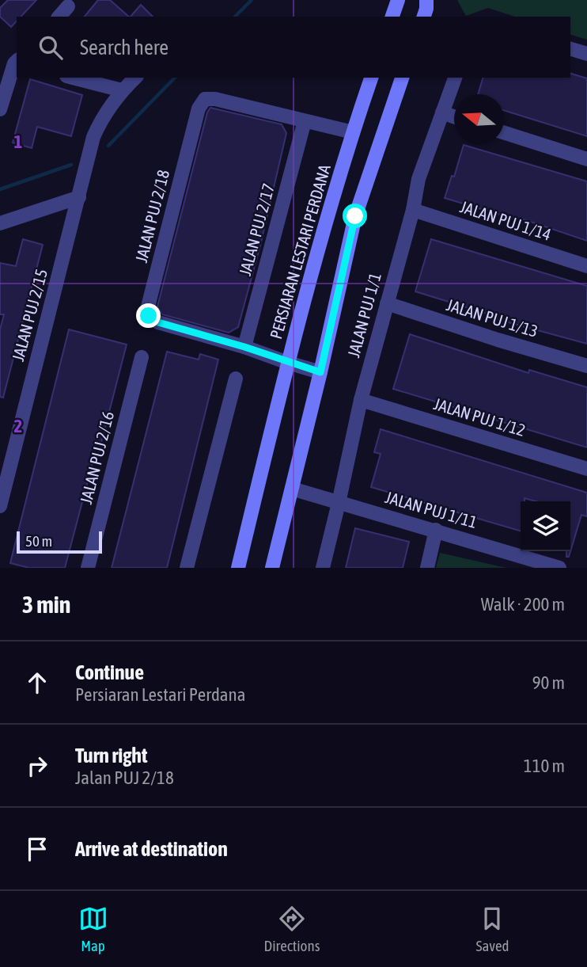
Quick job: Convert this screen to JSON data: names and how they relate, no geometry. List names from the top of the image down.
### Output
{
  "streets": {
    "main road": ["PERSIARAN LESTARI PERDANA"],
    "street": [
      "JALAN PUJ 2/18",
      "JALAN PUJ 1/14",
      "JALAN PUJ 2/17",
      "JALAN PUJ 2/15",
      "JALAN PUJ 1/1",
      "JALAN PUJ 1/13",
      "JALAN PUJ 1/12",
      "JALAN PUJ 2/16",
      "JALAN PUJ 1/11"
    ]
  },
  "crossings": [
    ["JALAN PUJ 2/18", "JALAN PUJ 2/17"],
    ["JALAN PUJ 2/18", "PERSIARAN LESTARI PERDANA"],
    ["JALAN PUJ 1/14", "JALAN PUJ 1/1"],
    ["JALAN PUJ 1/1", "JALAN PUJ 1/13"],
    ["JALAN PUJ 1/1", "JALAN PUJ 1/12"],
    ["JALAN PUJ 1/1", "JALAN PUJ 1/11"]
  ],
  "scale_bar": "50 m",
  "north": "left",
  "page": {
    "search": "Search here",
    "scale": "50 m",
    "heading": ["3 min", "Walk · 200 m"],
    "list": [
      ["Continue", "Persiaran Lestari Perdana", "90 m"],
      ["Turn right", "Jalan PUJ 2/18", "110 m"],
      "Arrive at destination"
    ],
    "nav": ["Map", "Directions", "Saved"]
  },
  "grid": {
    "rows": ["1", "2"]
  }
}
